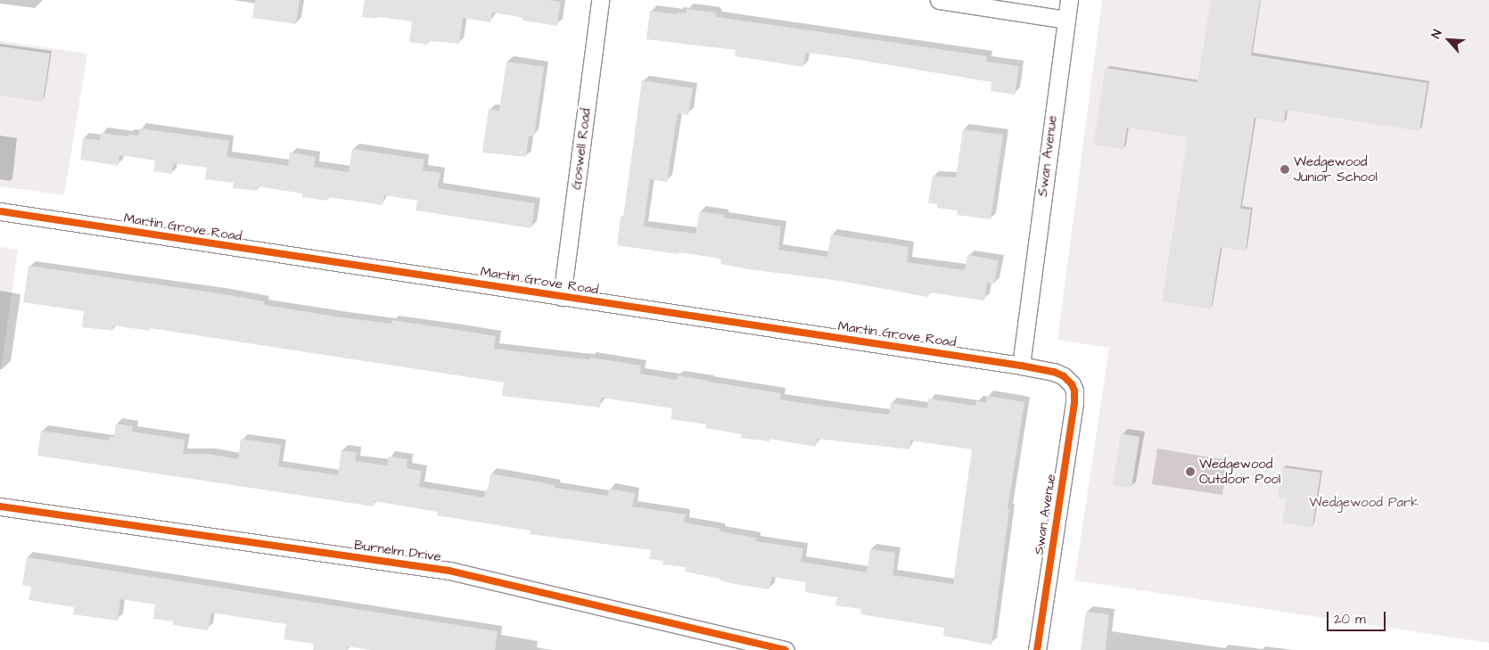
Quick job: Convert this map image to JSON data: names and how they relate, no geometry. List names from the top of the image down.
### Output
{
  "streets": {
    "street": [
      "Goswell Road",
      "Swan Avenue",
      "Martin Grove Road",
      "Burnelm Drive"
    ]
  },
  "crossings": [
    ["Goswell Road", "Martin Grove Road"],
    ["Swan Avenue", "Martin Grove Road"]
  ],
  "parks": ["Wedgewood Park"],
  "places": ["Wedgewood Junior School", "Wedgewood Outdoor Pool"],
  "scale_bar": "20 m",
  "north": "top left"
}
